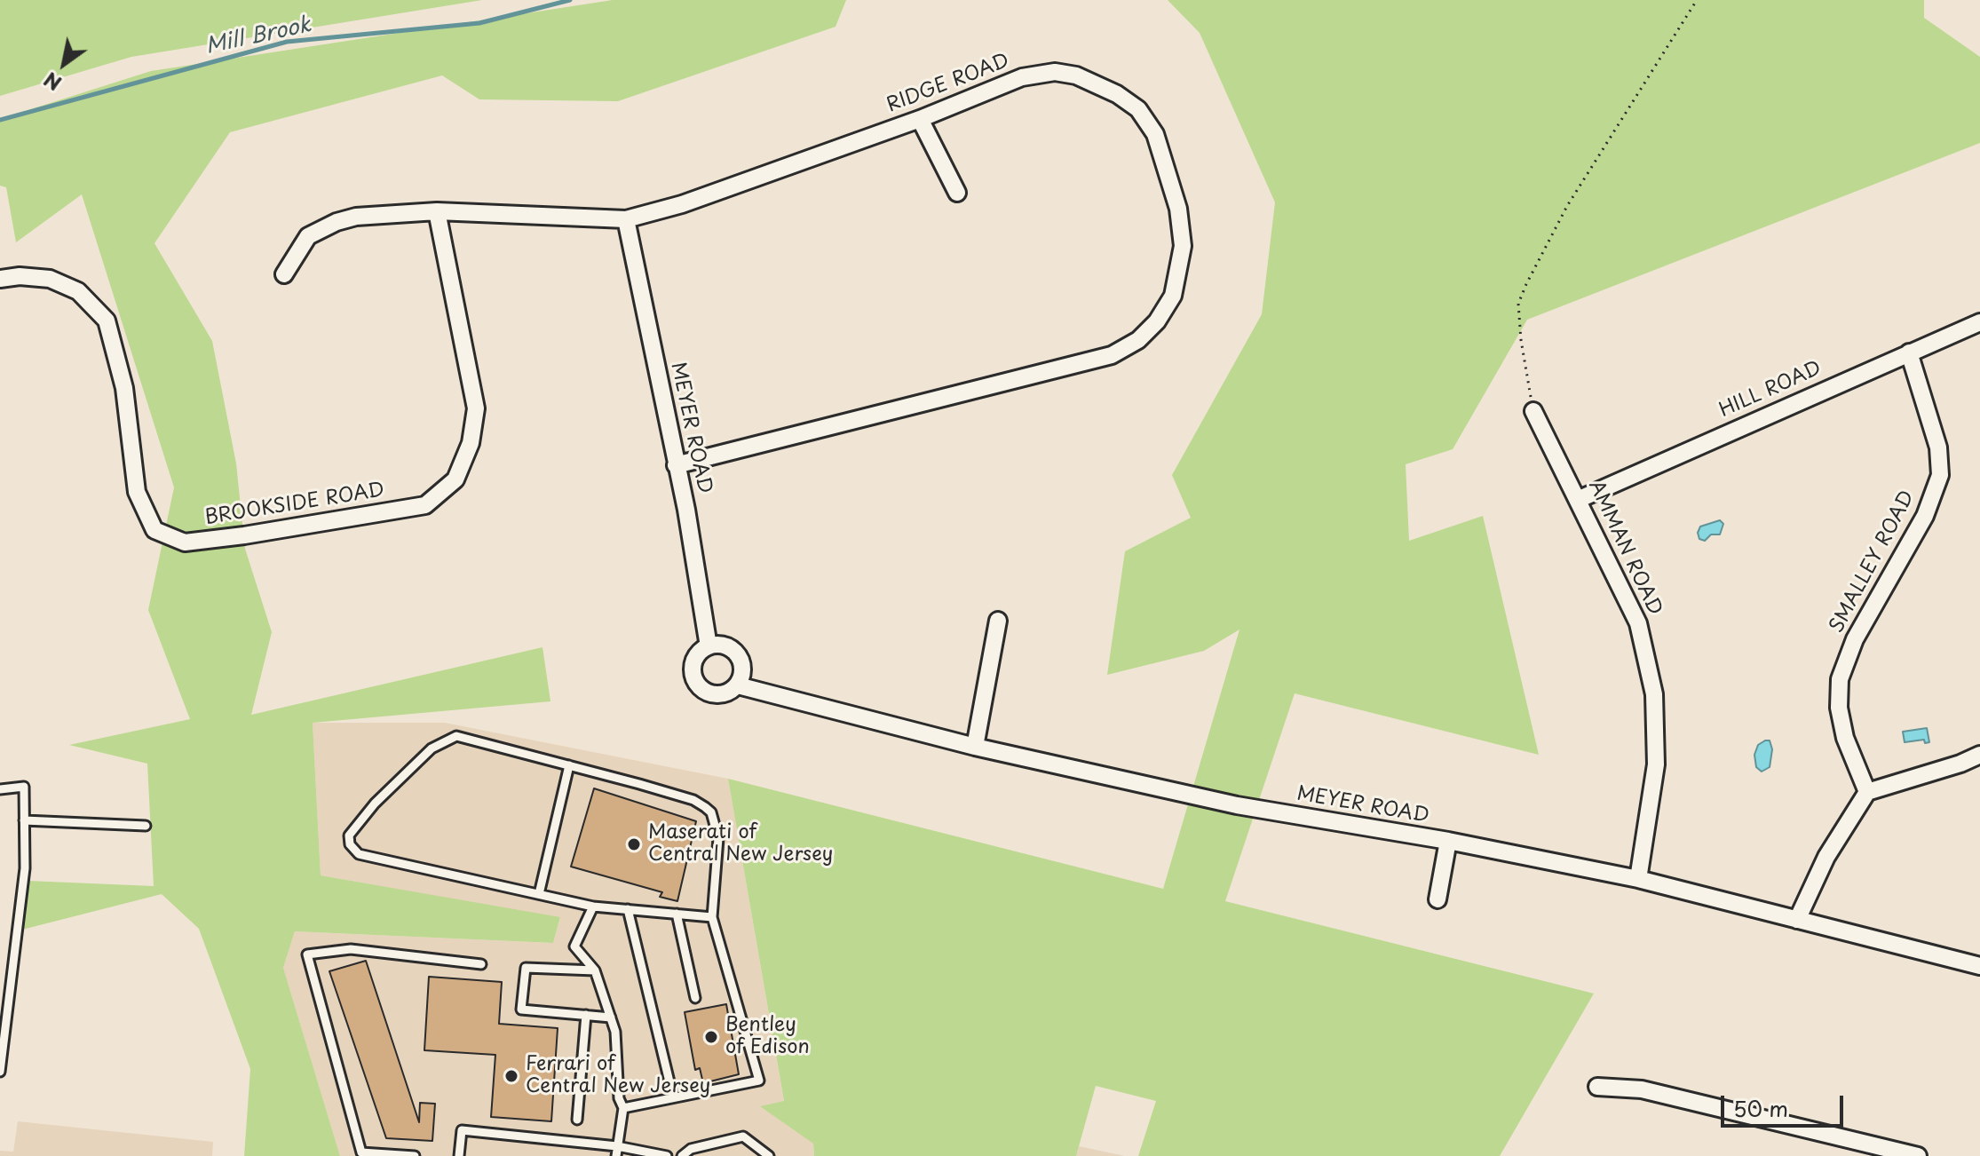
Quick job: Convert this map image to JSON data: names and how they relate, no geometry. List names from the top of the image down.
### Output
{
  "streets": {
    "street": [
      "RIDGE ROAD",
      "HILL ROAD",
      "MEYER ROAD",
      "BROOKSIDE ROAD",
      "AMMAN ROAD",
      "SMALLEY ROAD"
    ]
  },
  "crossings": [
    ["RIDGE ROAD", "MEYER ROAD"],
    ["RIDGE ROAD", "BROOKSIDE ROAD"],
    ["HILL ROAD", "AMMAN ROAD"],
    ["HILL ROAD", "SMALLEY ROAD"],
    ["MEYER ROAD", "AMMAN ROAD"]
  ],
  "water": ["Mill Brook"],
  "places": ["Maserati of Central New Jersey", "Bentley of Edison", "Ferrari of Central New Jersey"],
  "scale_bar": "50 m",
  "north": "bottom left"
}
